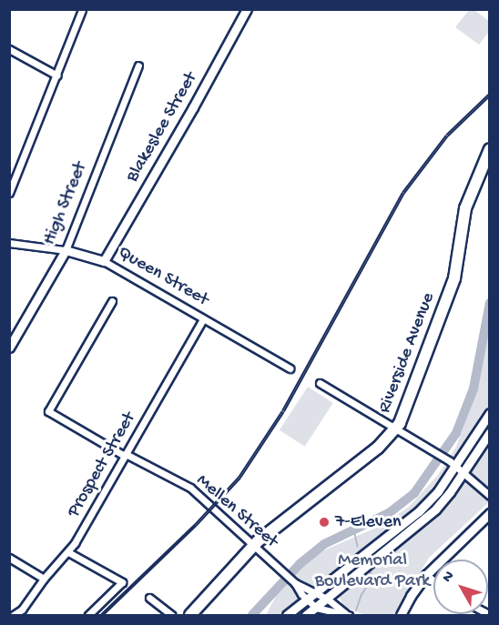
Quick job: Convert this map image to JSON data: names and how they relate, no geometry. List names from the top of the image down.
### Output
{
  "streets": {
    "highway": ["Riverside Avenue"],
    "main road": ["Blakeslee Street", "High Street", "Queen Street"],
    "street": ["Prospect Street", "Mellen Street"]
  },
  "crossings": [
    ["Blakeslee Street", "Queen Street"],
    ["High Street", "Queen Street"],
    ["Queen Street", "Prospect Street"],
    ["Riverside Avenue", "Mellen Street"],
    ["Prospect Street", "Mellen Street"]
  ],
  "parks": ["Memorial Boulevard Park"],
  "places": ["7-Eleven"],
  "north": "top left"
}
